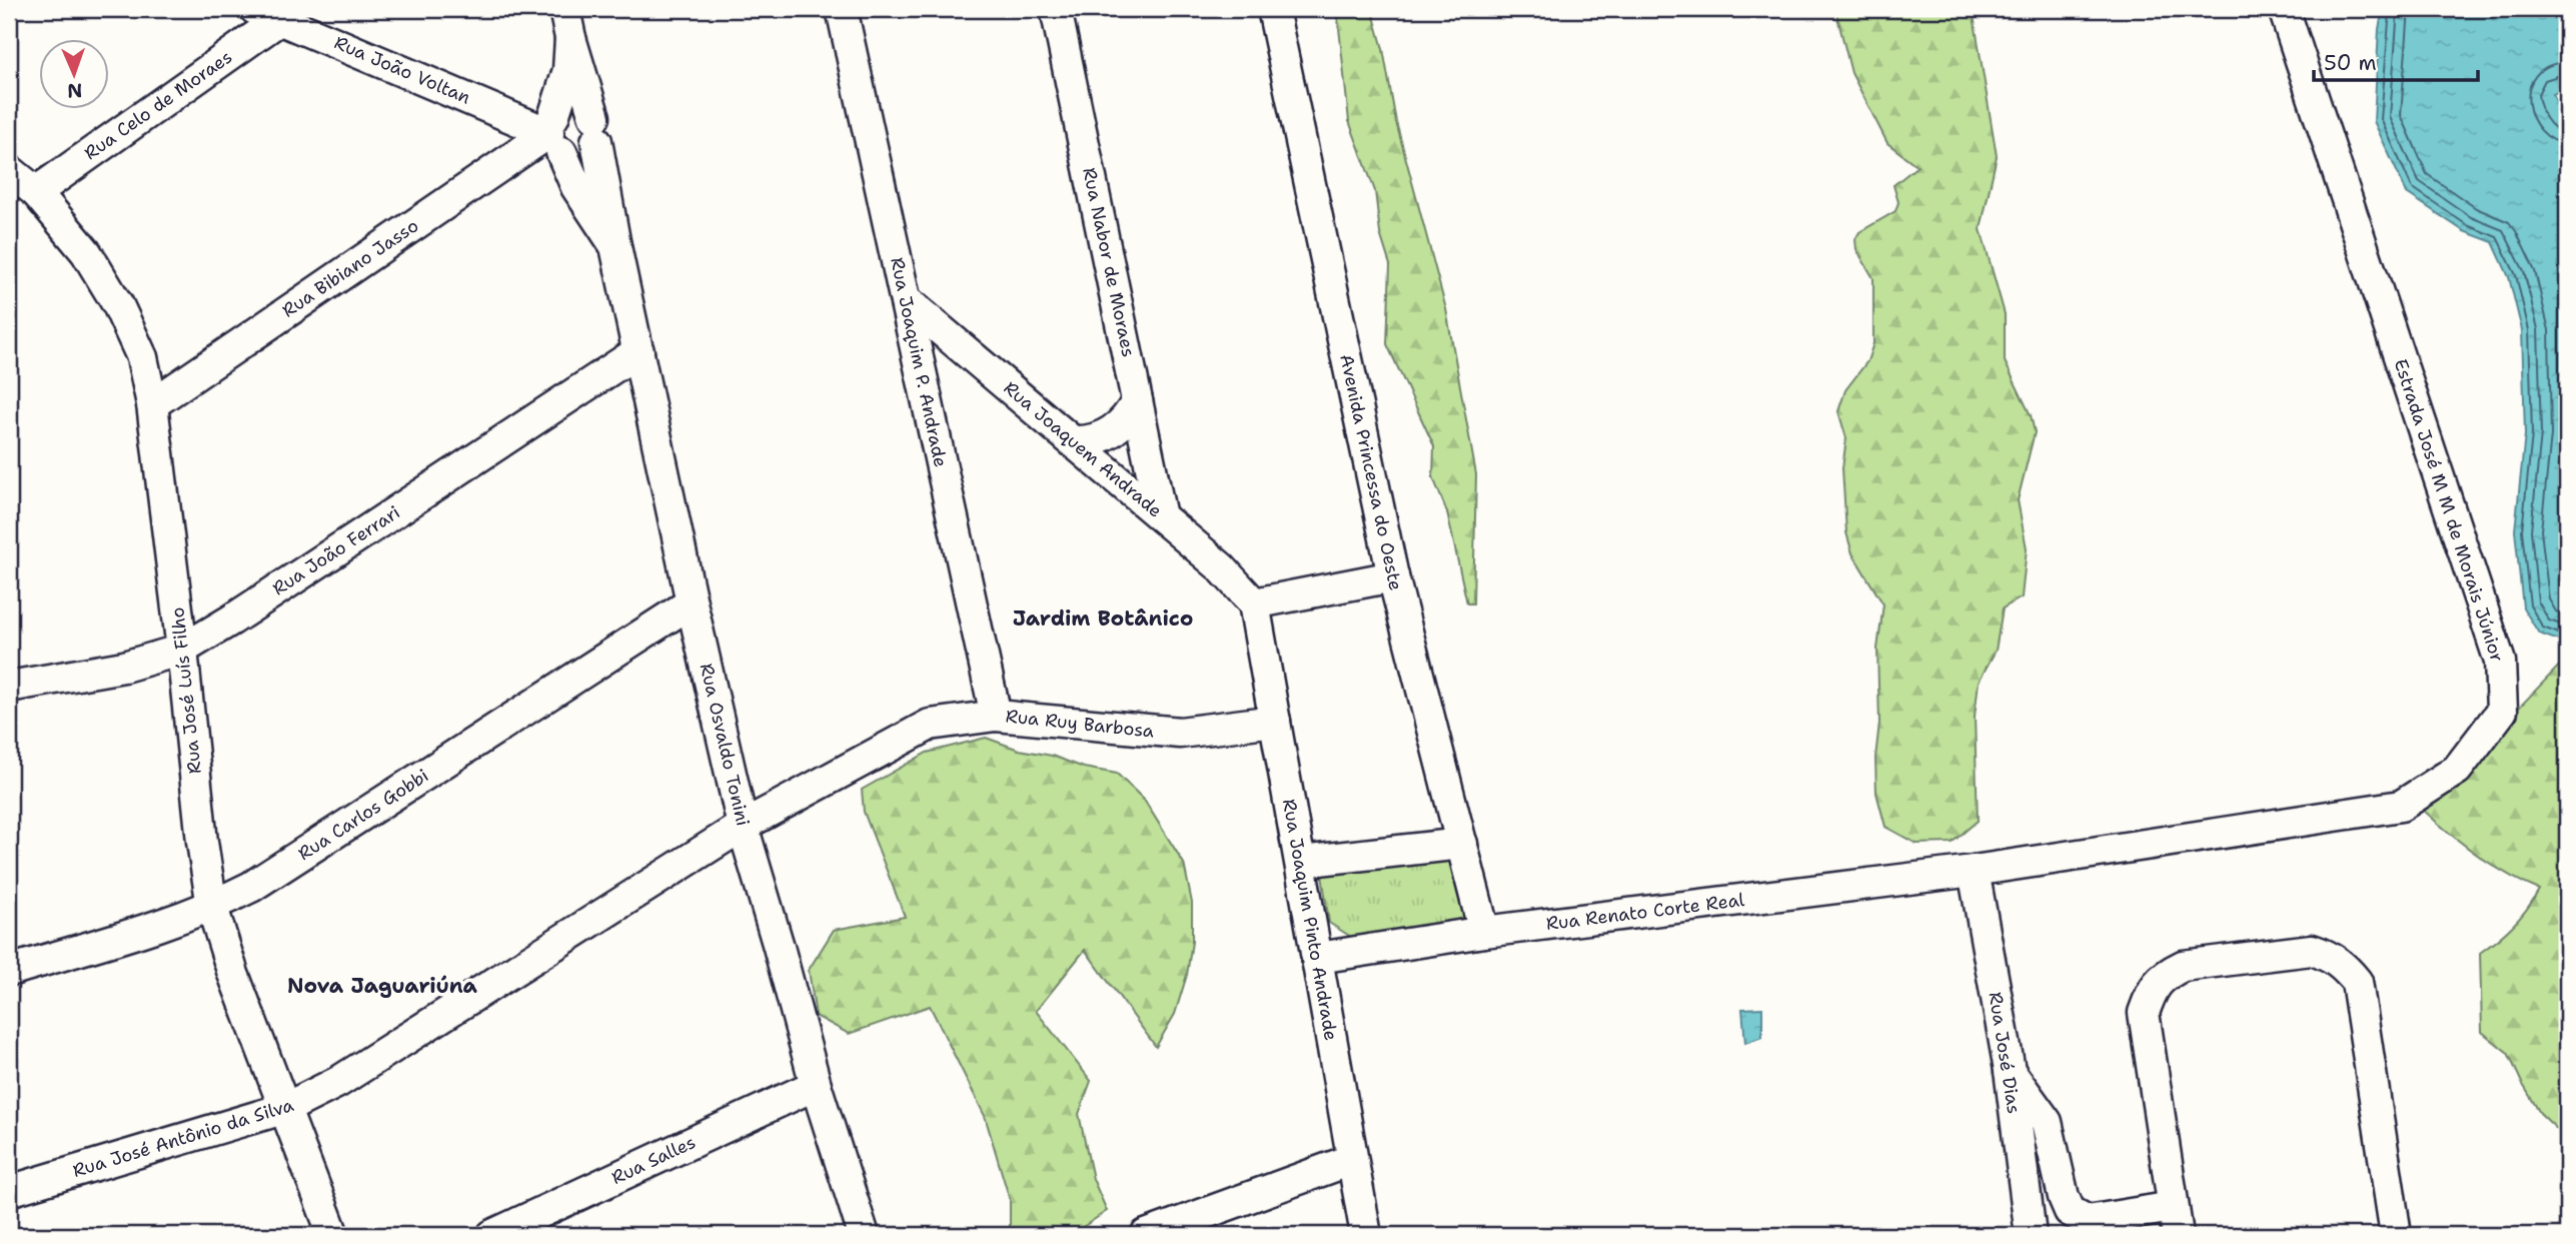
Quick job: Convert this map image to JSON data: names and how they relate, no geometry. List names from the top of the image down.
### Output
{
  "streets": {
    "street": [
      "Rua João Voltan",
      "Rua Celo de Moraes",
      "Rua Nabor de Moraes",
      "Rua Bibiano Jasso",
      "Rua Joaquim P. Andrade",
      "Rua Joaquem Andrade",
      "Avenida Princessa do Oeste",
      "Estrada José M M de Morais Júnior",
      "Rua João Ferrari",
      "Rua José Luís Filho",
      "Rua Ruy Barbosa",
      "Rua Osvaldo Tonini",
      "Rua Carlos Gobbi",
      "Rua Renato Corte Real",
      "Rua Joaquim Pinto Andrade",
      "Rua José Dias",
      "Rua José Antônio da Silva",
      "Rua Salles"
    ]
  },
  "crossings": [
    ["Rua João Voltan", "Rua Celo de Moraes"],
    ["Rua João Voltan", "Rua Bibiano Jasso"],
    ["Rua João Voltan", "Rua Osvaldo Tonini"],
    ["Rua Celo de Moraes", "Rua José Luís Filho"],
    ["Rua Nabor de Moraes", "Rua Joaquem Andrade"],
    ["Rua Bibiano Jasso", "Rua José Luís Filho"],
    ["Rua Bibiano Jasso", "Rua Osvaldo Tonini"],
    ["Rua Joaquim P. Andrade", "Rua Joaquem Andrade"],
    ["Rua Joaquim P. Andrade", "Rua Ruy Barbosa"],
    ["Rua Joaquem Andrade", "Rua Joaquim Pinto Andrade"],
    ["Avenida Princessa do Oeste", "Rua Renato Corte Real"],
    ["Estrada José M M de Morais Júnior", "Rua Renato Corte Real"],
    ["Estrada José M M de Morais Júnior", "Rua José Dias"],
    ["Rua João Ferrari", "Rua José Luís Filho"],
    ["Rua João Ferrari", "Rua Osvaldo Tonini"],
    ["Rua José Luís Filho", "Rua Carlos Gobbi"],
    ["Rua José Luís Filho", "Rua José Antônio da Silva"],
    ["Rua Ruy Barbosa", "Rua Osvaldo Tonini"],
    ["Rua Ruy Barbosa", "Rua Joaquim Pinto Andrade"],
    ["Rua Ruy Barbosa", "Rua José Antônio da Silva"],
    ["Rua Osvaldo Tonini", "Rua Carlos Gobbi"],
    ["Rua Osvaldo Tonini", "Rua José Antônio da Silva"],
    ["Rua Osvaldo Tonini", "Rua Salles"],
    ["Rua Renato Corte Real", "Rua Joaquim Pinto Andrade"],
    ["Rua Renato Corte Real", "Rua José Dias"]
  ],
  "districts": ["Jardim Botânico", "Nova Jaguariúna"],
  "scale_bar": "50 m",
  "north": "bottom"
}
